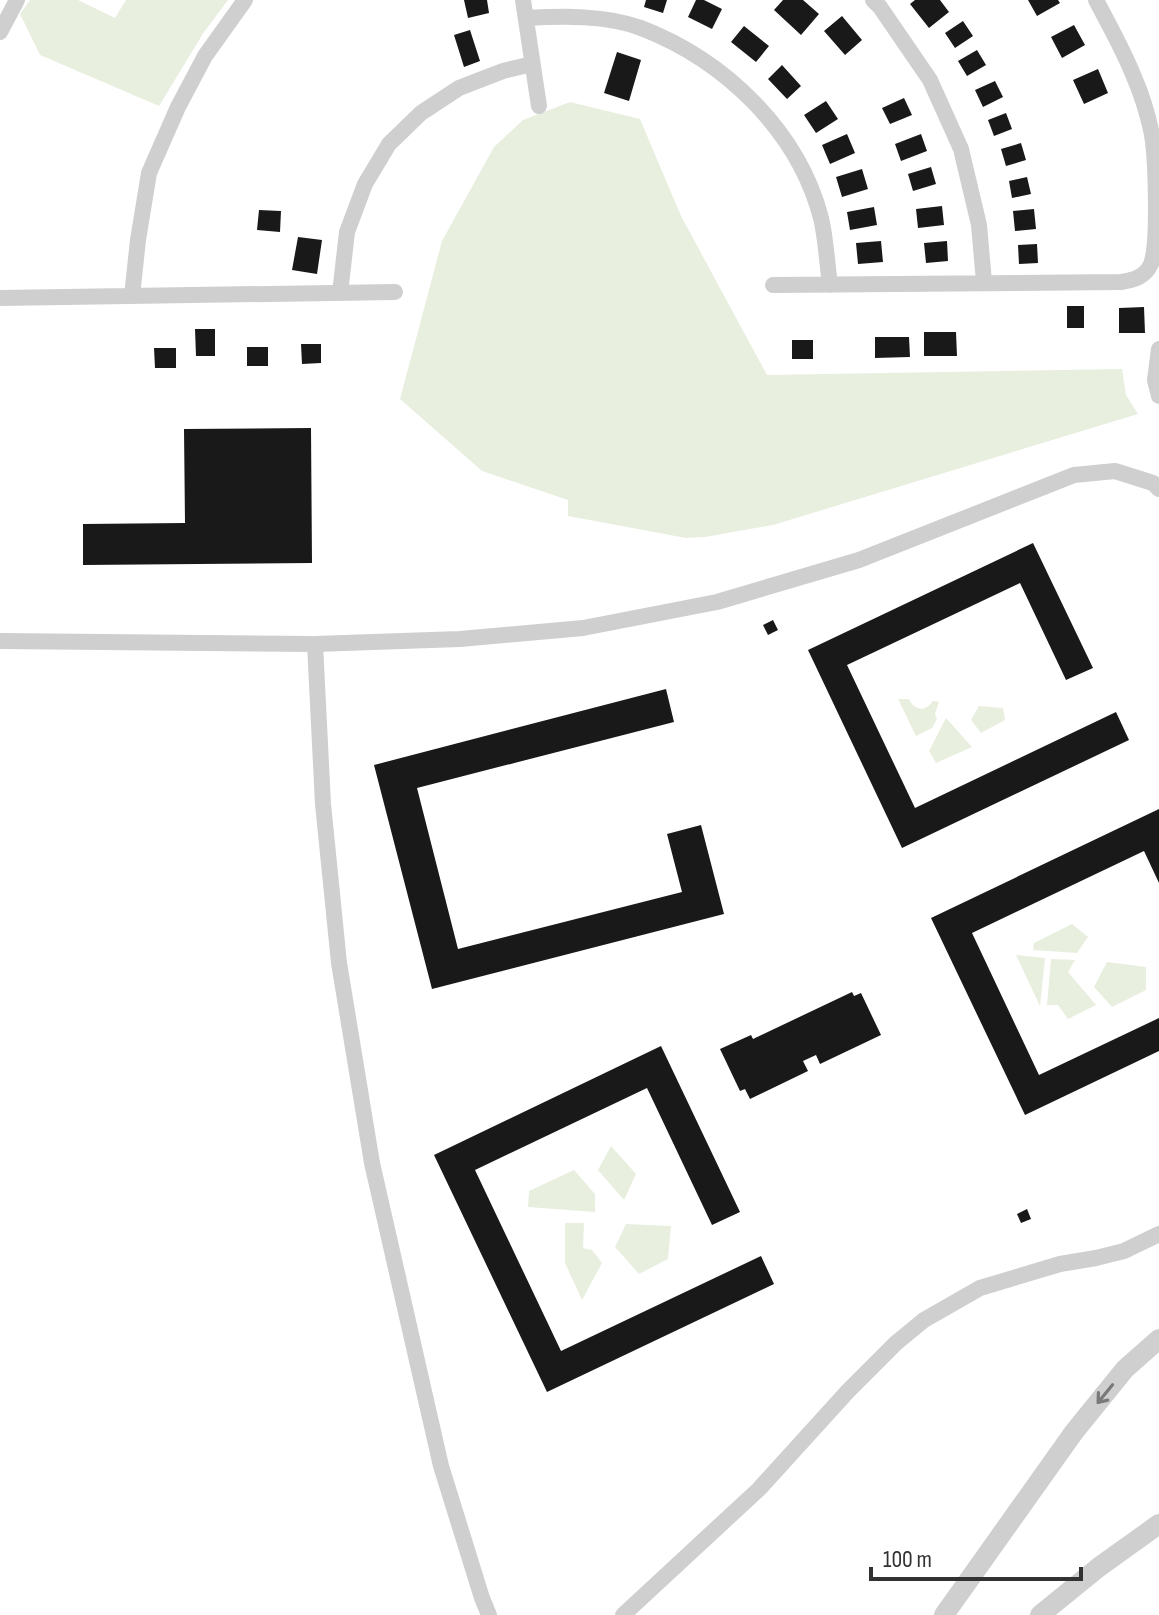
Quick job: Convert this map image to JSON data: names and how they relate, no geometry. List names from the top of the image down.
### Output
{
  "scale_bar": "100 m"
}
